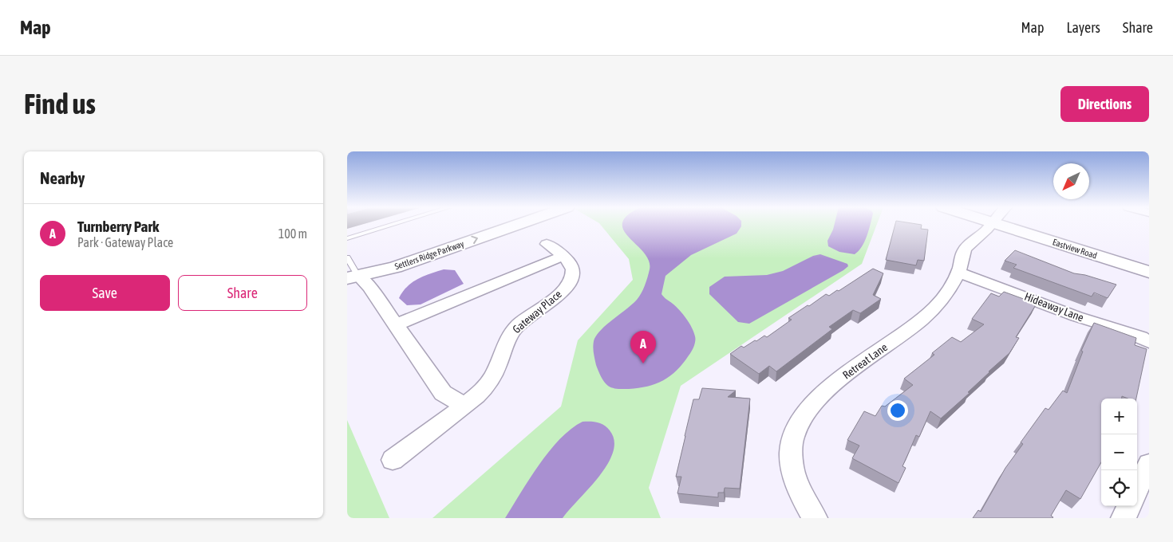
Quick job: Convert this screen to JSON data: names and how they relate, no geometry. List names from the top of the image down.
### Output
{
  "streets": {
    "street": [
      "Eastview Road",
      "Settlers Ridge Parkway",
      "Hideaway Lane",
      "Gateway Place",
      "Retreat Lane"
    ]
  },
  "crossings": [
    ["Hideaway Lane", "Retreat Lane"]
  ],
  "north": "bottom left",
  "page": {
    "header": "Map",
    "nav": ["Map", "Layers", "Share"],
    "buttons": [
      "Directions",
      ["Save", "Share"]
    ],
    "title": "Find us",
    "heading": "Nearby",
    "list": [
      {
        "mark": "A",
        "name": "Turnberry Park",
        "note": "Park · Gateway Place",
        "value": "100 m"
      }
    ],
    "pins": "A",
    "map_buttons": ["+", "−"]
  }
}
